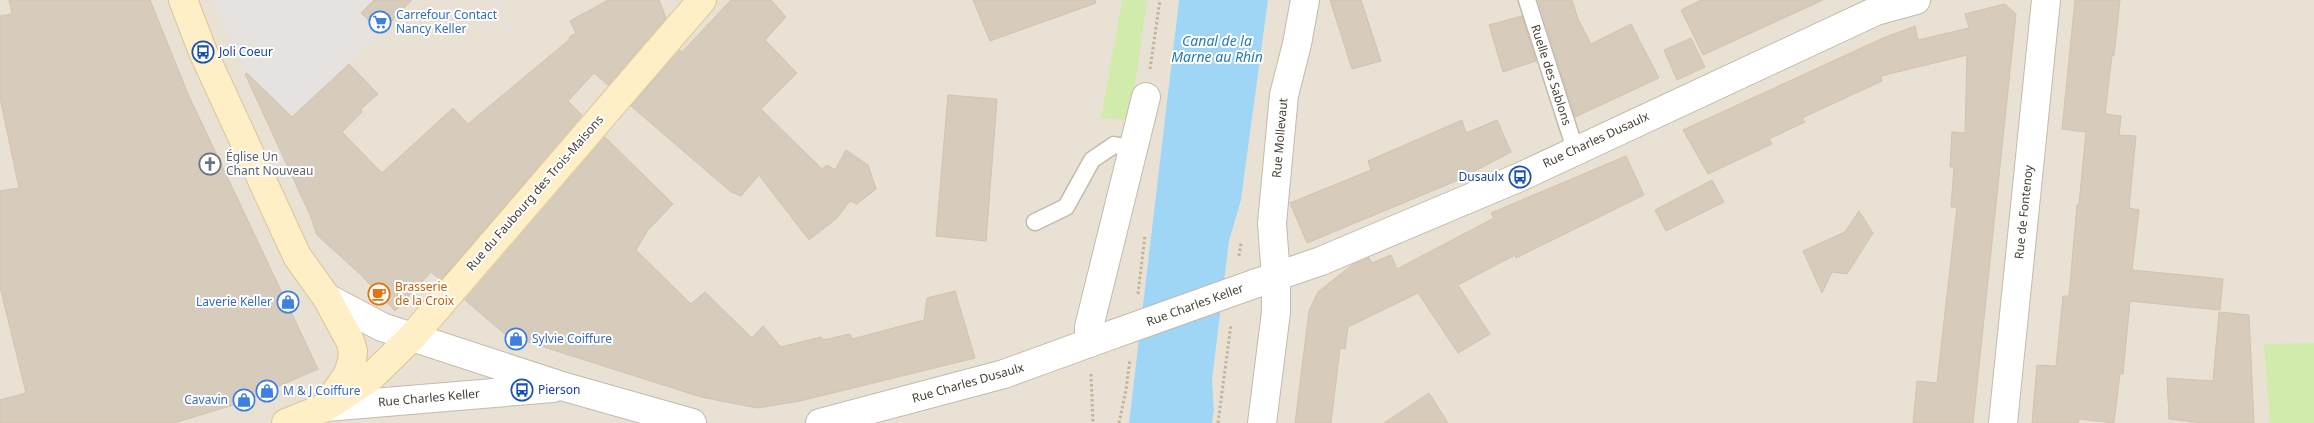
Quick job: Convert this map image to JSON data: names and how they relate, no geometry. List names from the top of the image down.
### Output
{
  "streets": {
    "main road": ["Rue du Faubourg des Trois-Maisons", "Rue Charles Keller"],
    "street": ["Rue Mollevaut", "Rue Charles Dusaulx", "Rue de Fontenoy"],
    "lane": ["Ruelle des Sablons"]
  },
  "crossings": [
    ["Ruelle des Sablons", "Rue Charles Dusaulx"],
    ["Rue Mollevaut", "Rue Charles Dusaulx"],
    ["Rue Mollevaut", "Rue Charles Keller"],
    ["Rue Charles Dusaulx", "Rue Charles Keller"],
    ["Rue du Faubourg des Trois-Maisons", "Rue Charles Keller"]
  ],
  "water": ["Canal de la Marne au Rhin"],
  "places": {
    "supermarket": ["Carrefour Contact Nancy Keller"],
    "bus stop": ["Joli Coeur", "Dusaulx", "Pierson"],
    "church": ["Église Un Chant Nouveau"],
    "cafe": ["Brasserie de la Croix"],
    "shop": [
      "Laverie Keller",
      "Sylvie Coiffure",
      "M & J Coiffure",
      "Cavavin"
    ]
  }
}
